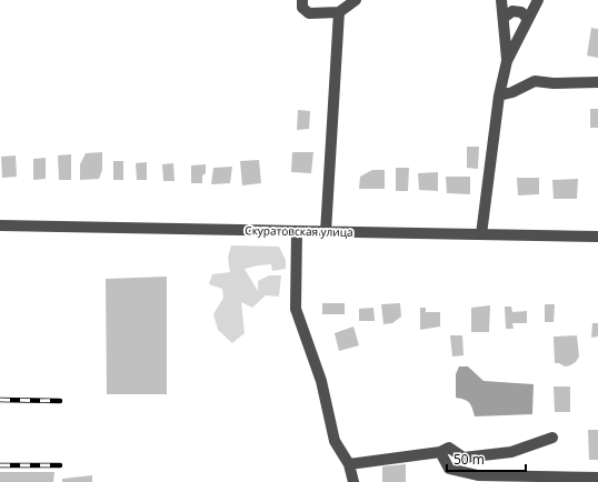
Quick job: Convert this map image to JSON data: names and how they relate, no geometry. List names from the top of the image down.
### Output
{
  "streets": {
    "street": ["Скуратовская улица"]
  },
  "scale_bar": "50 m"
}
